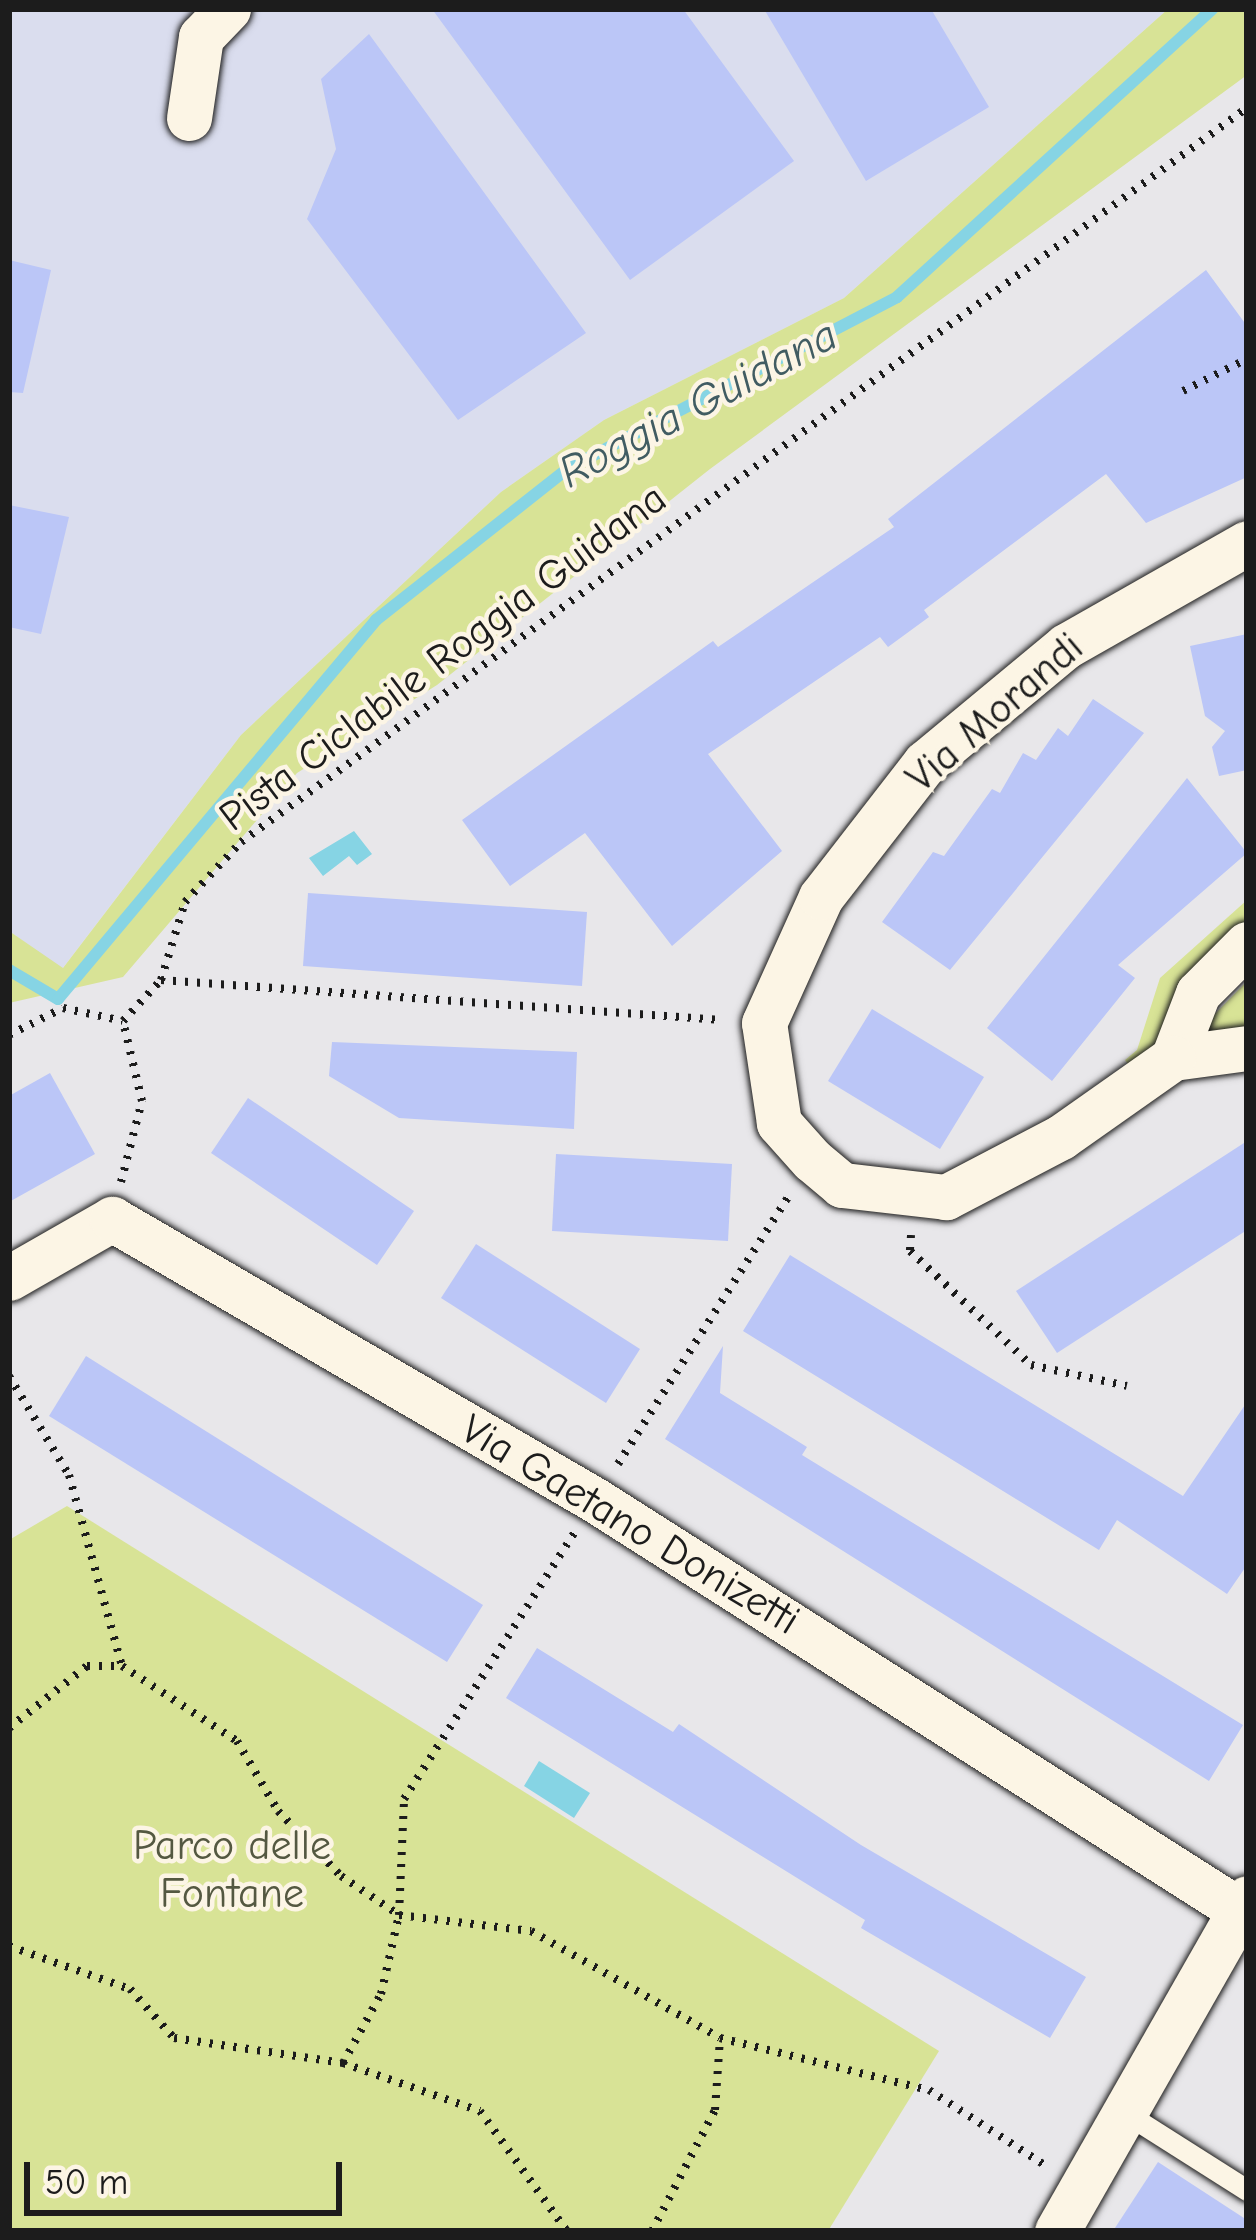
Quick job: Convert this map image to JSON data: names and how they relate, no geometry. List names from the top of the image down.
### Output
{
  "streets": {
    "street": ["Via Morandi", "Via Gaetano Donizetti"],
    "path": ["Pista Ciclabile Roggia Guidana"]
  },
  "water": ["Roggia Guidana"],
  "parks": ["Parco delle Fontane"],
  "scale_bar": "50 m"
}
